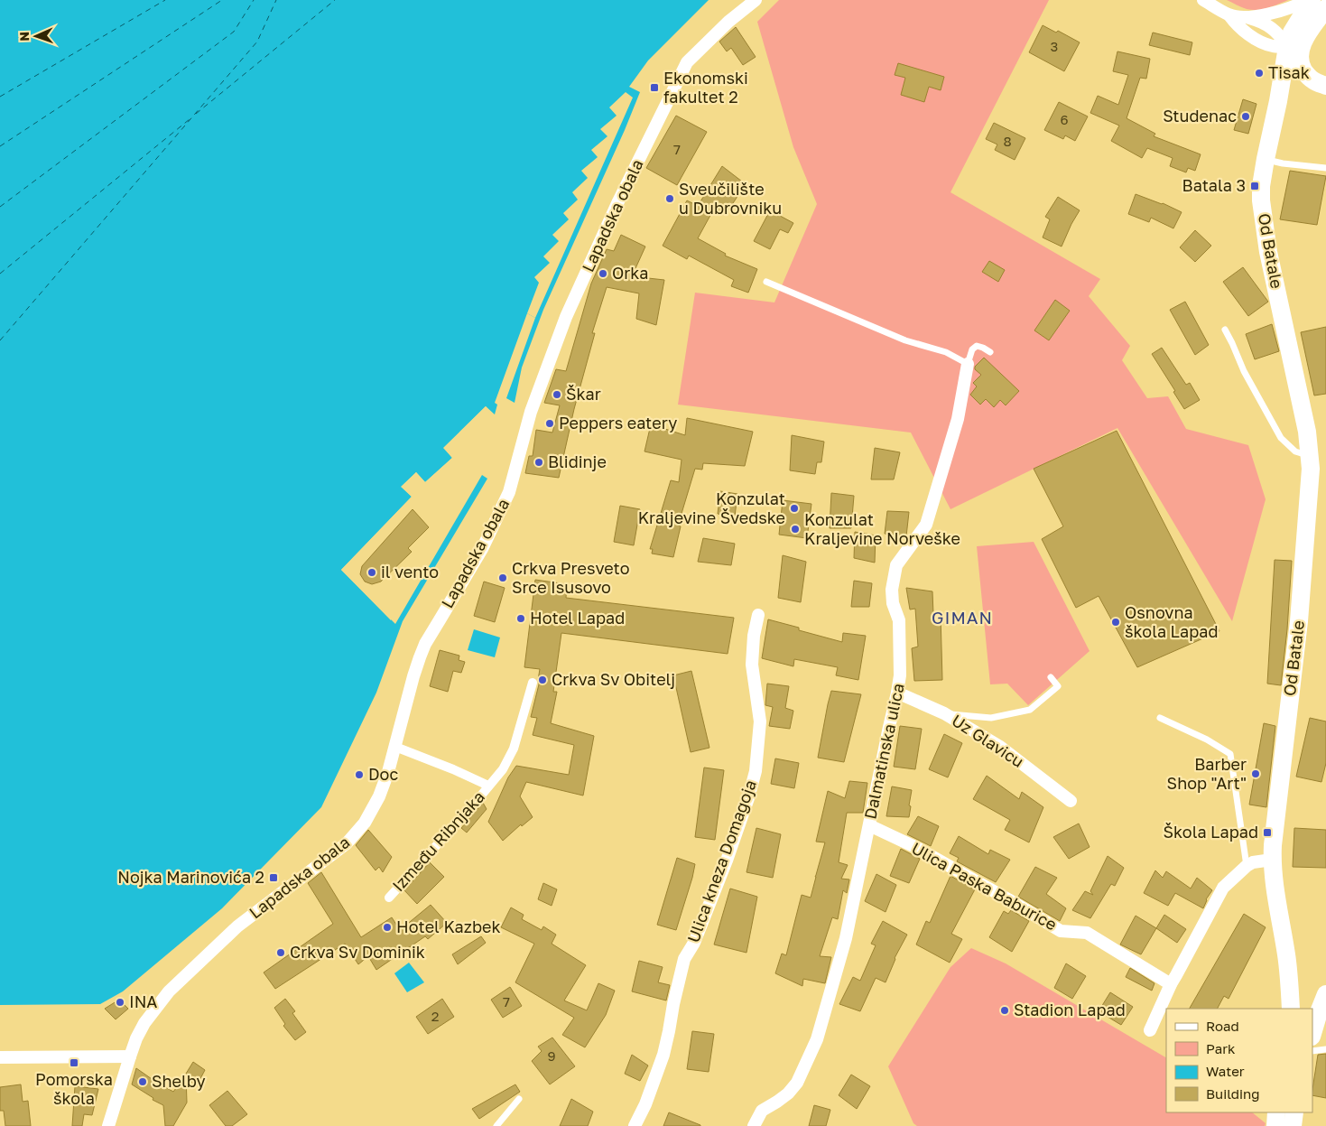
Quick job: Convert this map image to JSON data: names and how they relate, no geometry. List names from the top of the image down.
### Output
{
  "streets": {
    "main road": ["Od Batale"],
    "street": [
      "Lapadska obala",
      "Uz Glavicu",
      "Dalmatinska ulica",
      "Između Ribnjaka",
      "Ulica kneza Domagoja",
      "Ulica Paska Baburice"
    ]
  },
  "crossings": [
    ["Lapadska obala", "Između Ribnjaka"],
    ["Uz Glavicu", "Dalmatinska ulica"],
    ["Dalmatinska ulica", "Ulica Paska Baburice"]
  ],
  "districts": ["GIMAN"],
  "places": {
    "other": [
      "Tisak",
      "Studenac",
      "Sveučilište u Dubrovniku",
      "Orka",
      "Škar",
      "Peppers eatery",
      "Blidinje",
      "Konzulat Kraljevine Švedske",
      "Konzulat Kraljevine Norveške",
      "il vento",
      "Crkva Presveto Srce Isusovo",
      "Hotel Lapad",
      "Osnovna škola Lapad",
      "Crkva Sv Obitelj",
      "Barber Shop \"Art\"",
      "Doc",
      "Hotel Kazbek",
      "Crkva Sv Dominik",
      "INA",
      "Stadion Lapad",
      "Shelby"
    ],
    "transit": [
      "Ekonomski fakultet 2",
      "Batala 3",
      "Škola Lapad",
      "Nojka Marinovića 2",
      "Pomorska škola"
    ]
  },
  "house_numbers": [
    "3",
    "6",
    "8",
    "7",
    "7",
    "2",
    "9"
  ],
  "legend": [
    "Road",
    "Park",
    "Water",
    "Building"
  ],
  "north": "left"
}
